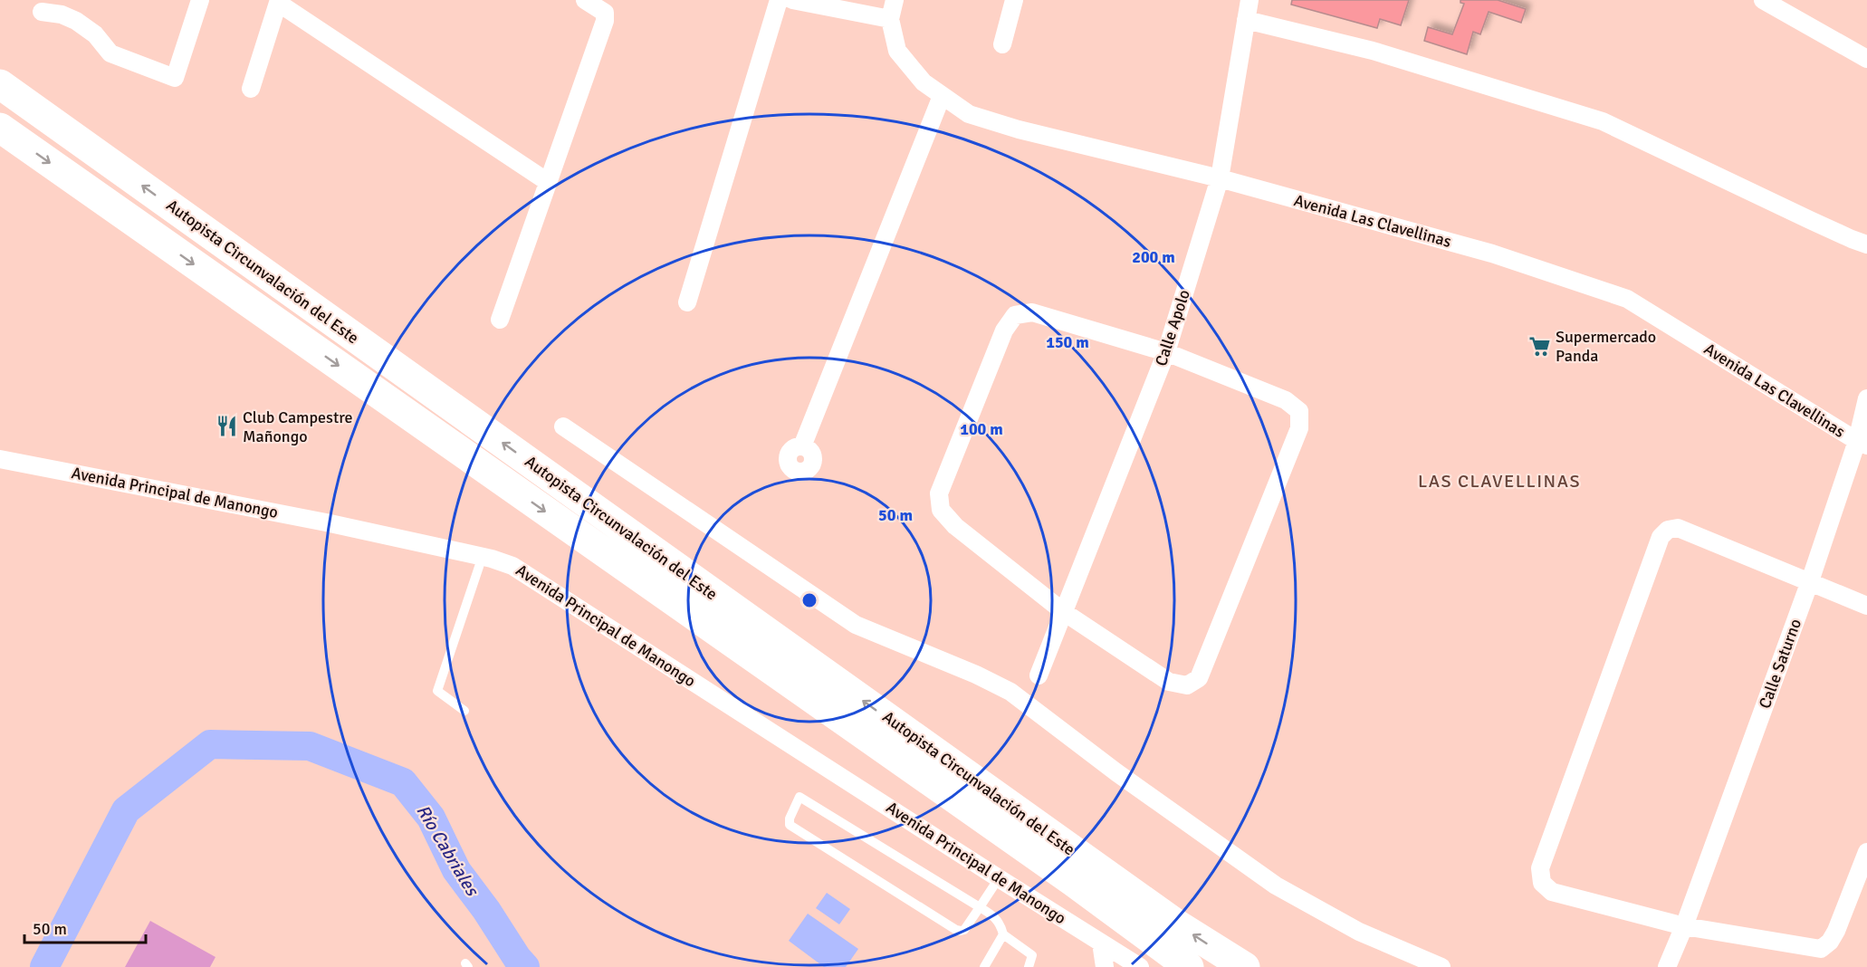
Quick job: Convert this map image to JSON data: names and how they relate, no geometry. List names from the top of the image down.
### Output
{
  "streets": {
    "highway": ["Autopista Circunvalación del Este"],
    "street": [
      "Avenida Las Clavellinas",
      "Calle Apolo",
      "Avenida Principal de Manongo",
      "Calle Saturno"
    ]
  },
  "crossings": [
    ["Avenida Las Clavellinas", "Calle Apolo"],
    ["Avenida Las Clavellinas", "Calle Saturno"]
  ],
  "districts": ["LAS CLAVELLINAS"],
  "water": ["Río Cabriales"],
  "places": {
    "supermarket": ["Supermercado Panda"],
    "restaurant": ["Club Campestre Mañongo"]
  },
  "scale_bar": "50 m",
  "rings": [
    "200 m",
    "150 m",
    "100 m",
    "50 m"
  ]
}
